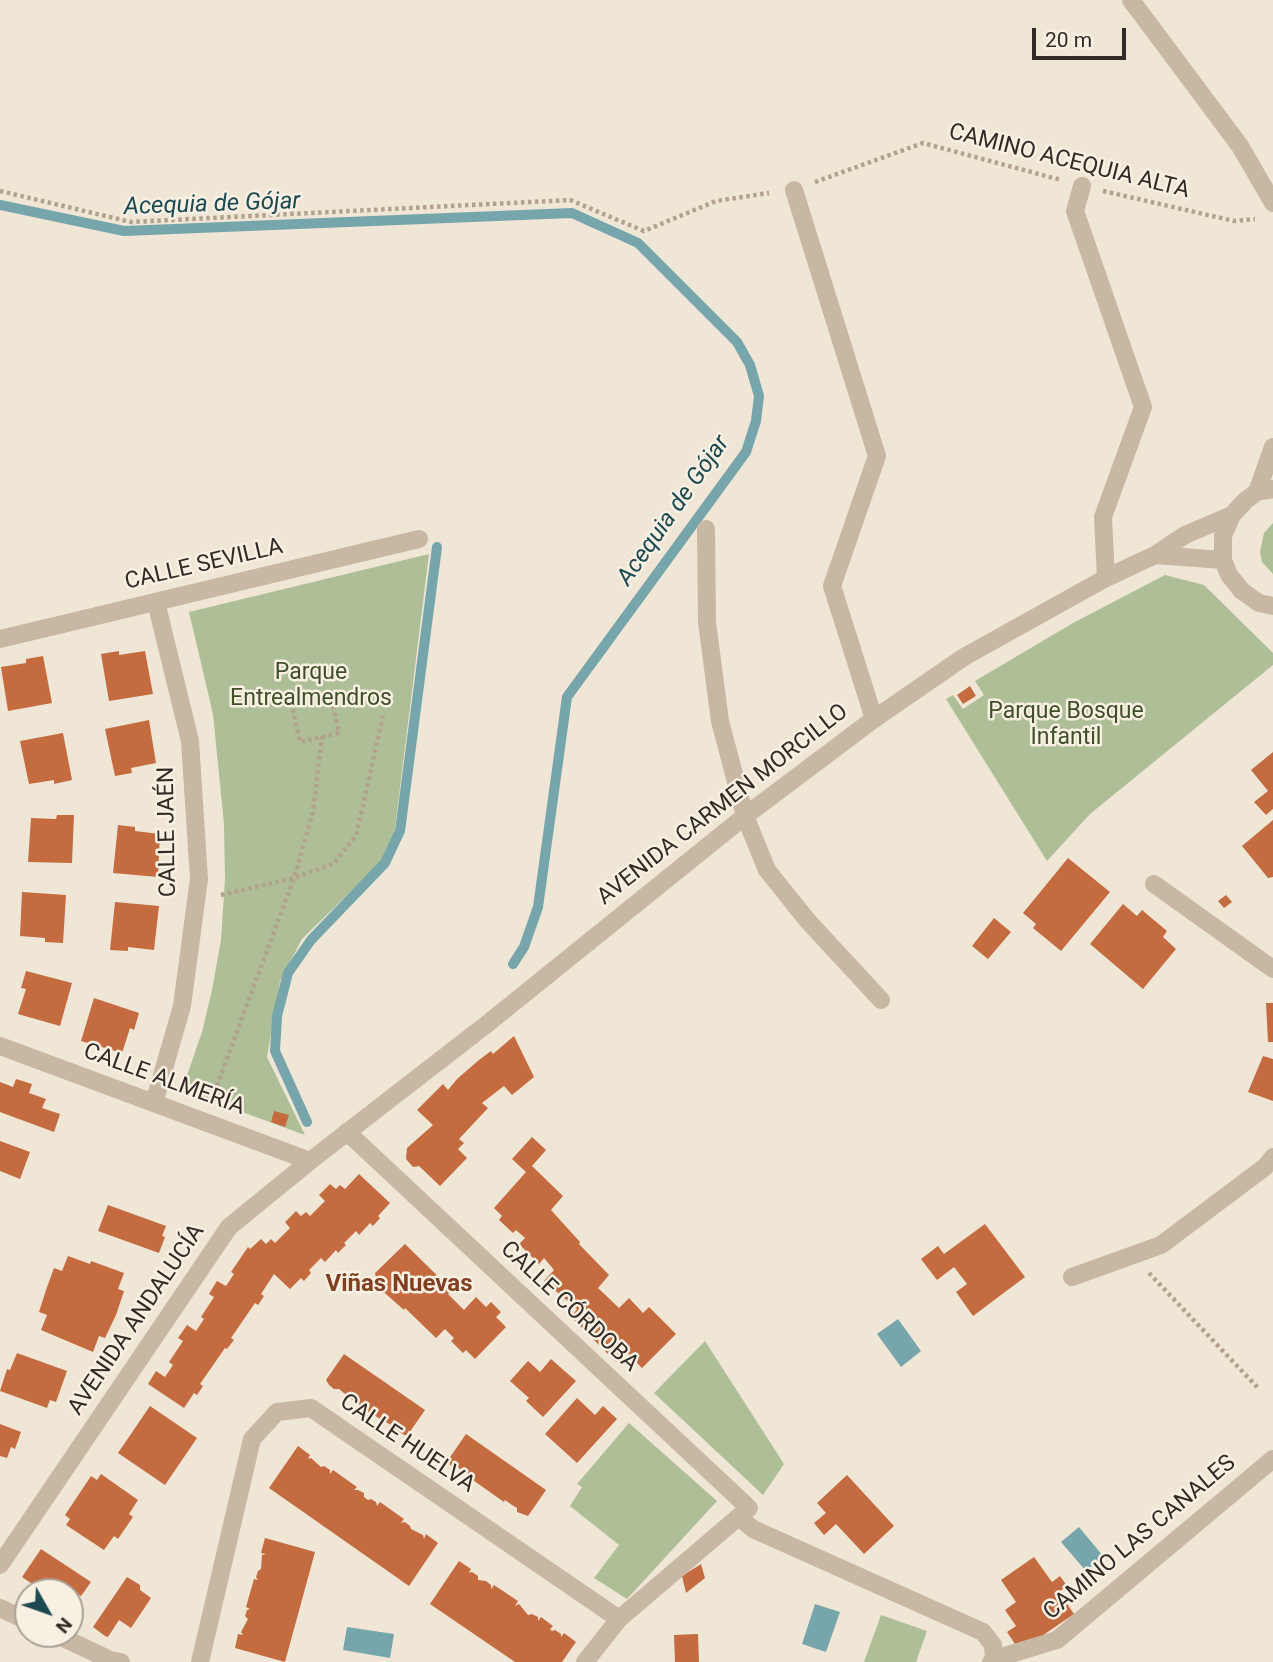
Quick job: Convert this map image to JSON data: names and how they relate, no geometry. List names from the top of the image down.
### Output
{
  "streets": {
    "street": [
      "CALLE SEVILLA",
      "AVENIDA CARMEN MORCILLO",
      "CALLE JAÉN",
      "CALLE ALMERÍA",
      "CALLE CÓRDOBA",
      "AVENIDA ANDALUCÍA",
      "CALLE HUELVA",
      "CAMINO LAS CANALES"
    ],
    "path": ["CAMINO ACEQUIA ALTA"]
  },
  "crossings": [
    ["CALLE SEVILLA", "CALLE JAÉN"],
    ["AVENIDA CARMEN MORCILLO", "CALLE CÓRDOBA"],
    ["AVENIDA CARMEN MORCILLO", "AVENIDA ANDALUCÍA"],
    ["CALLE JAÉN", "CALLE ALMERÍA"],
    ["CALLE ALMERÍA", "AVENIDA ANDALUCÍA"],
    ["CALLE CÓRDOBA", "AVENIDA ANDALUCÍA"],
    ["CALLE CÓRDOBA", "CAMINO LAS CANALES"]
  ],
  "districts": ["Viñas Nuevas"],
  "water": ["Acequia de Gójar"],
  "parks": ["Parque Entrealmendros", "Parque Bosque Infantil"],
  "scale_bar": "20 m",
  "north": "bottom right"
}
